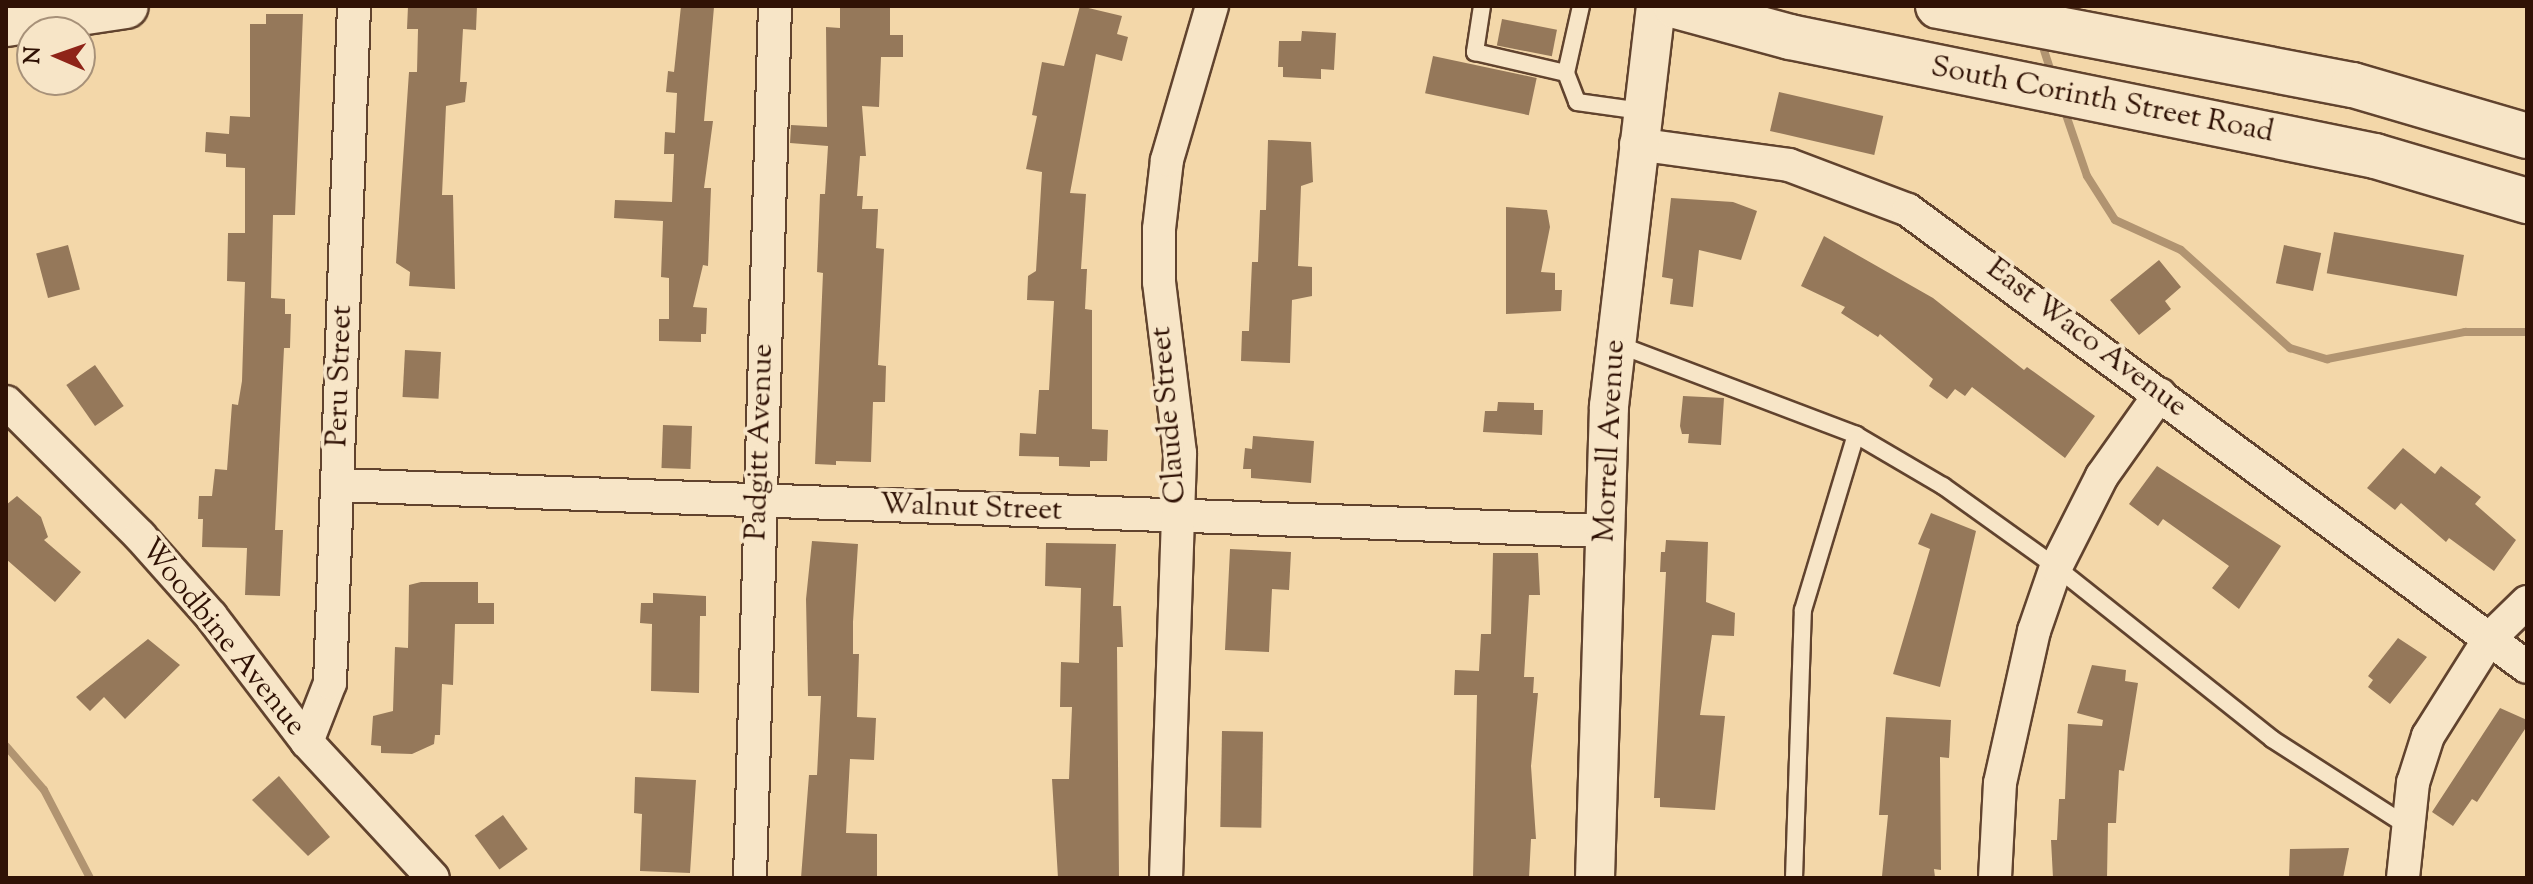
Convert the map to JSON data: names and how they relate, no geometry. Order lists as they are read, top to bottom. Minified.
{"streets":{"main road":["South Corinth Street Road"],"street":["East Waco Avenue","Peru Street","Claude Street","Morrell Avenue","Padgitt Avenue","Walnut Street","Woodbine Avenue"]},"crossings":[["East Waco Avenue","Morrell Avenue"],["Peru Street","Walnut Street"],["Peru Street","Woodbine Avenue"],["Claude Street","Walnut Street"],["Morrell Avenue","Walnut Street"],["Padgitt Avenue","Walnut Street"]],"north":"left"}
